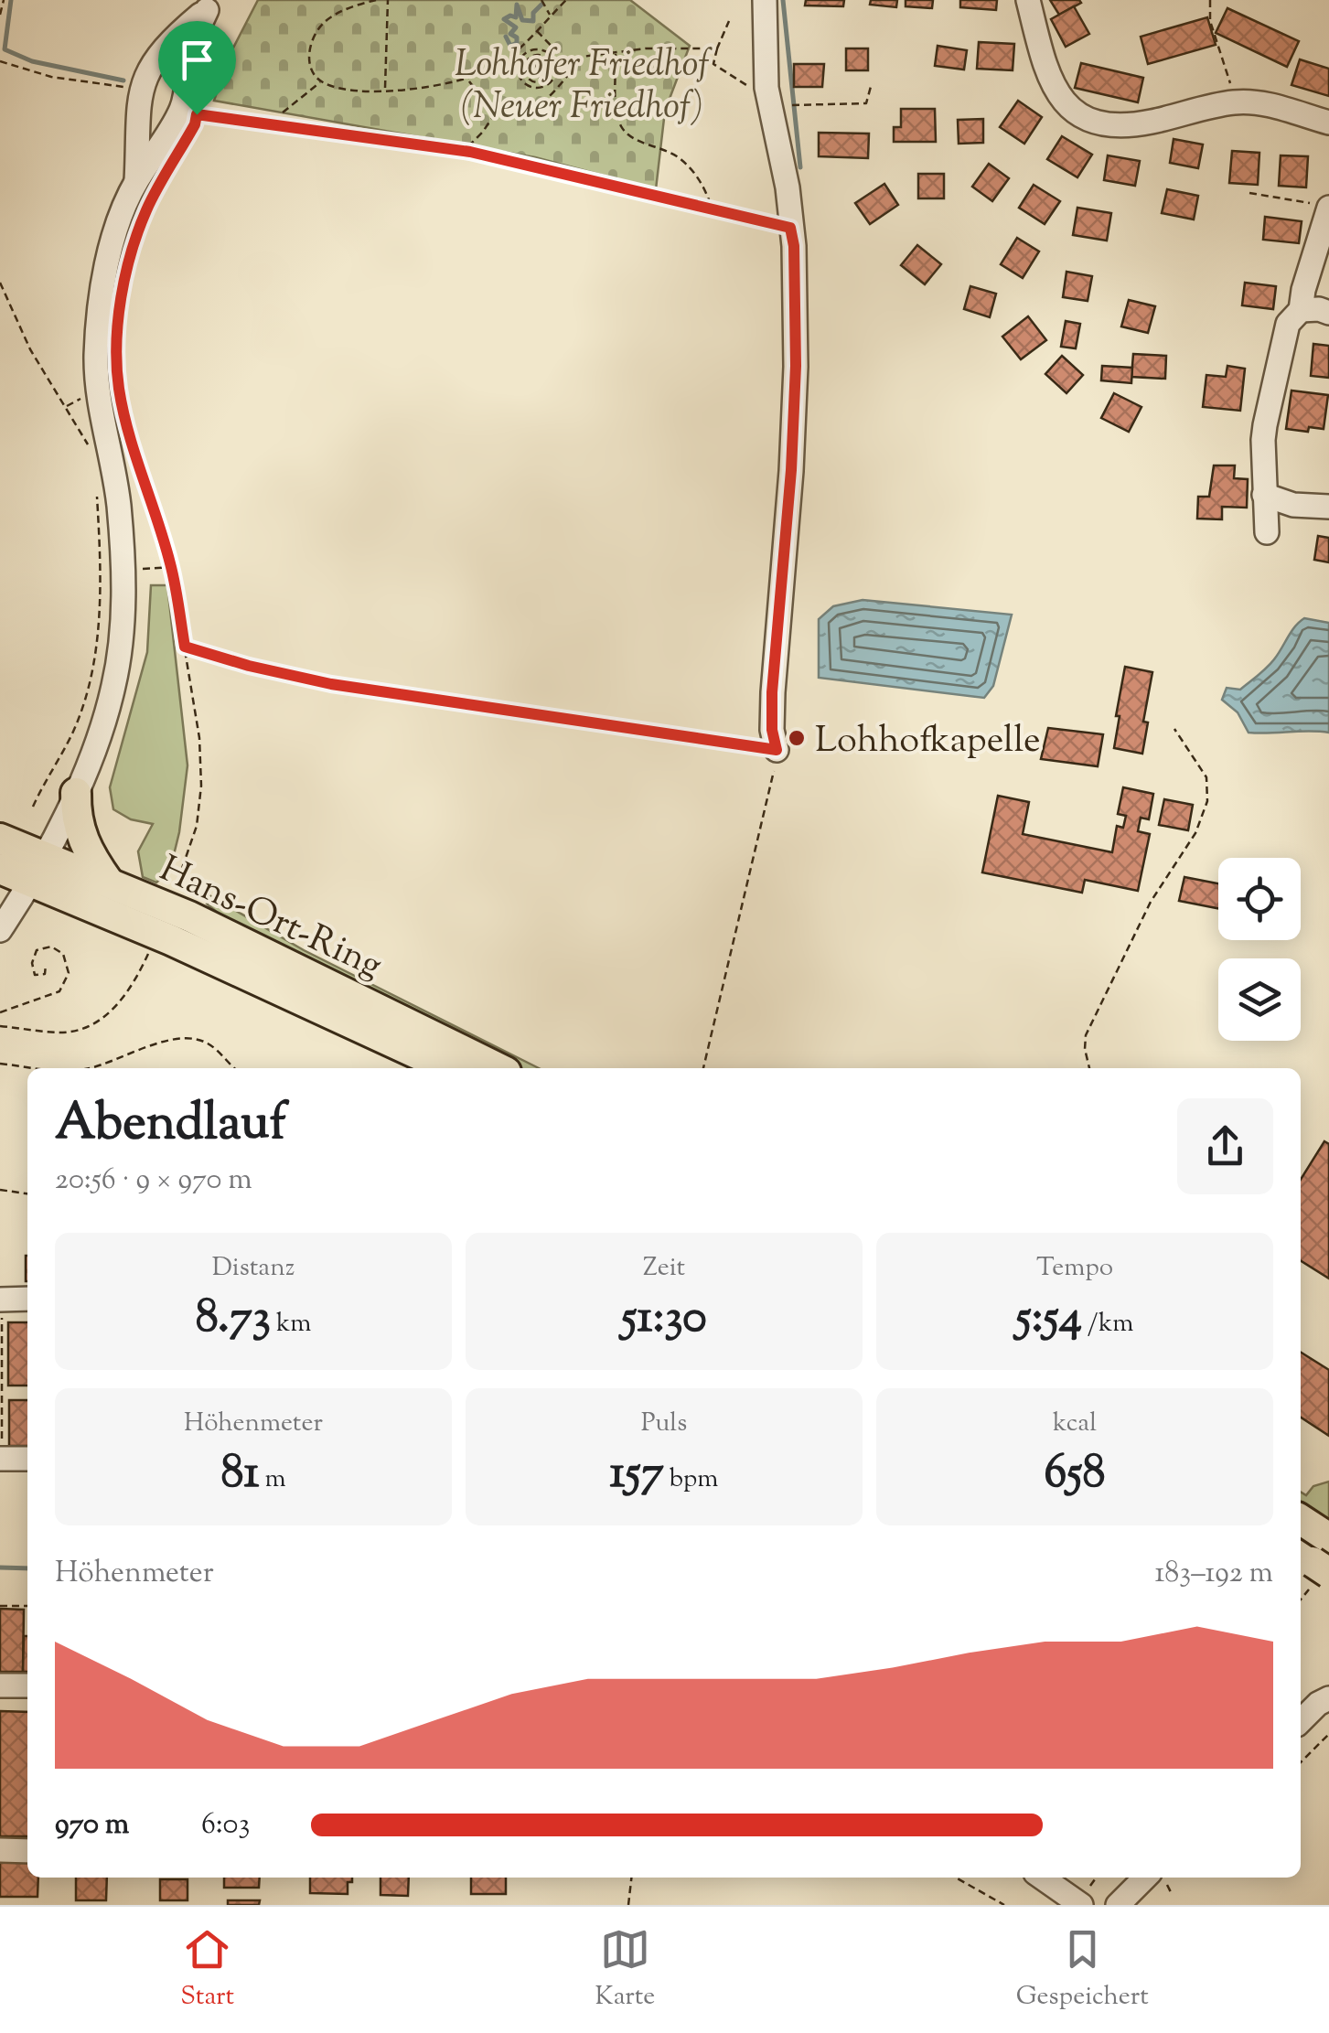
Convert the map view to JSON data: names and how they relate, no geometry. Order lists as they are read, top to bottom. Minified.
{"streets":{"main road":["Hans-Ort-Ring"]},"parks":["Lohhofer Friedhof (Neuer Friedhof)"],"places":["Lohhofkapelle"],"page":{"heading":["Abendlauf","20:56 · 9 × 970 m"],"stats":[["Distanz","8.73 km"],["Zeit","51:30"],["Tempo","5:54 /km"],["Höhenmeter","81 m"],["Puls","157 bpm"],["kcal","658"]],"chart":["Höhenmeter","183–192 m"],"list":[{"name":"970 m","note":"6:03"}],"tabs":["Start","Karte","Gespeichert"]}}
